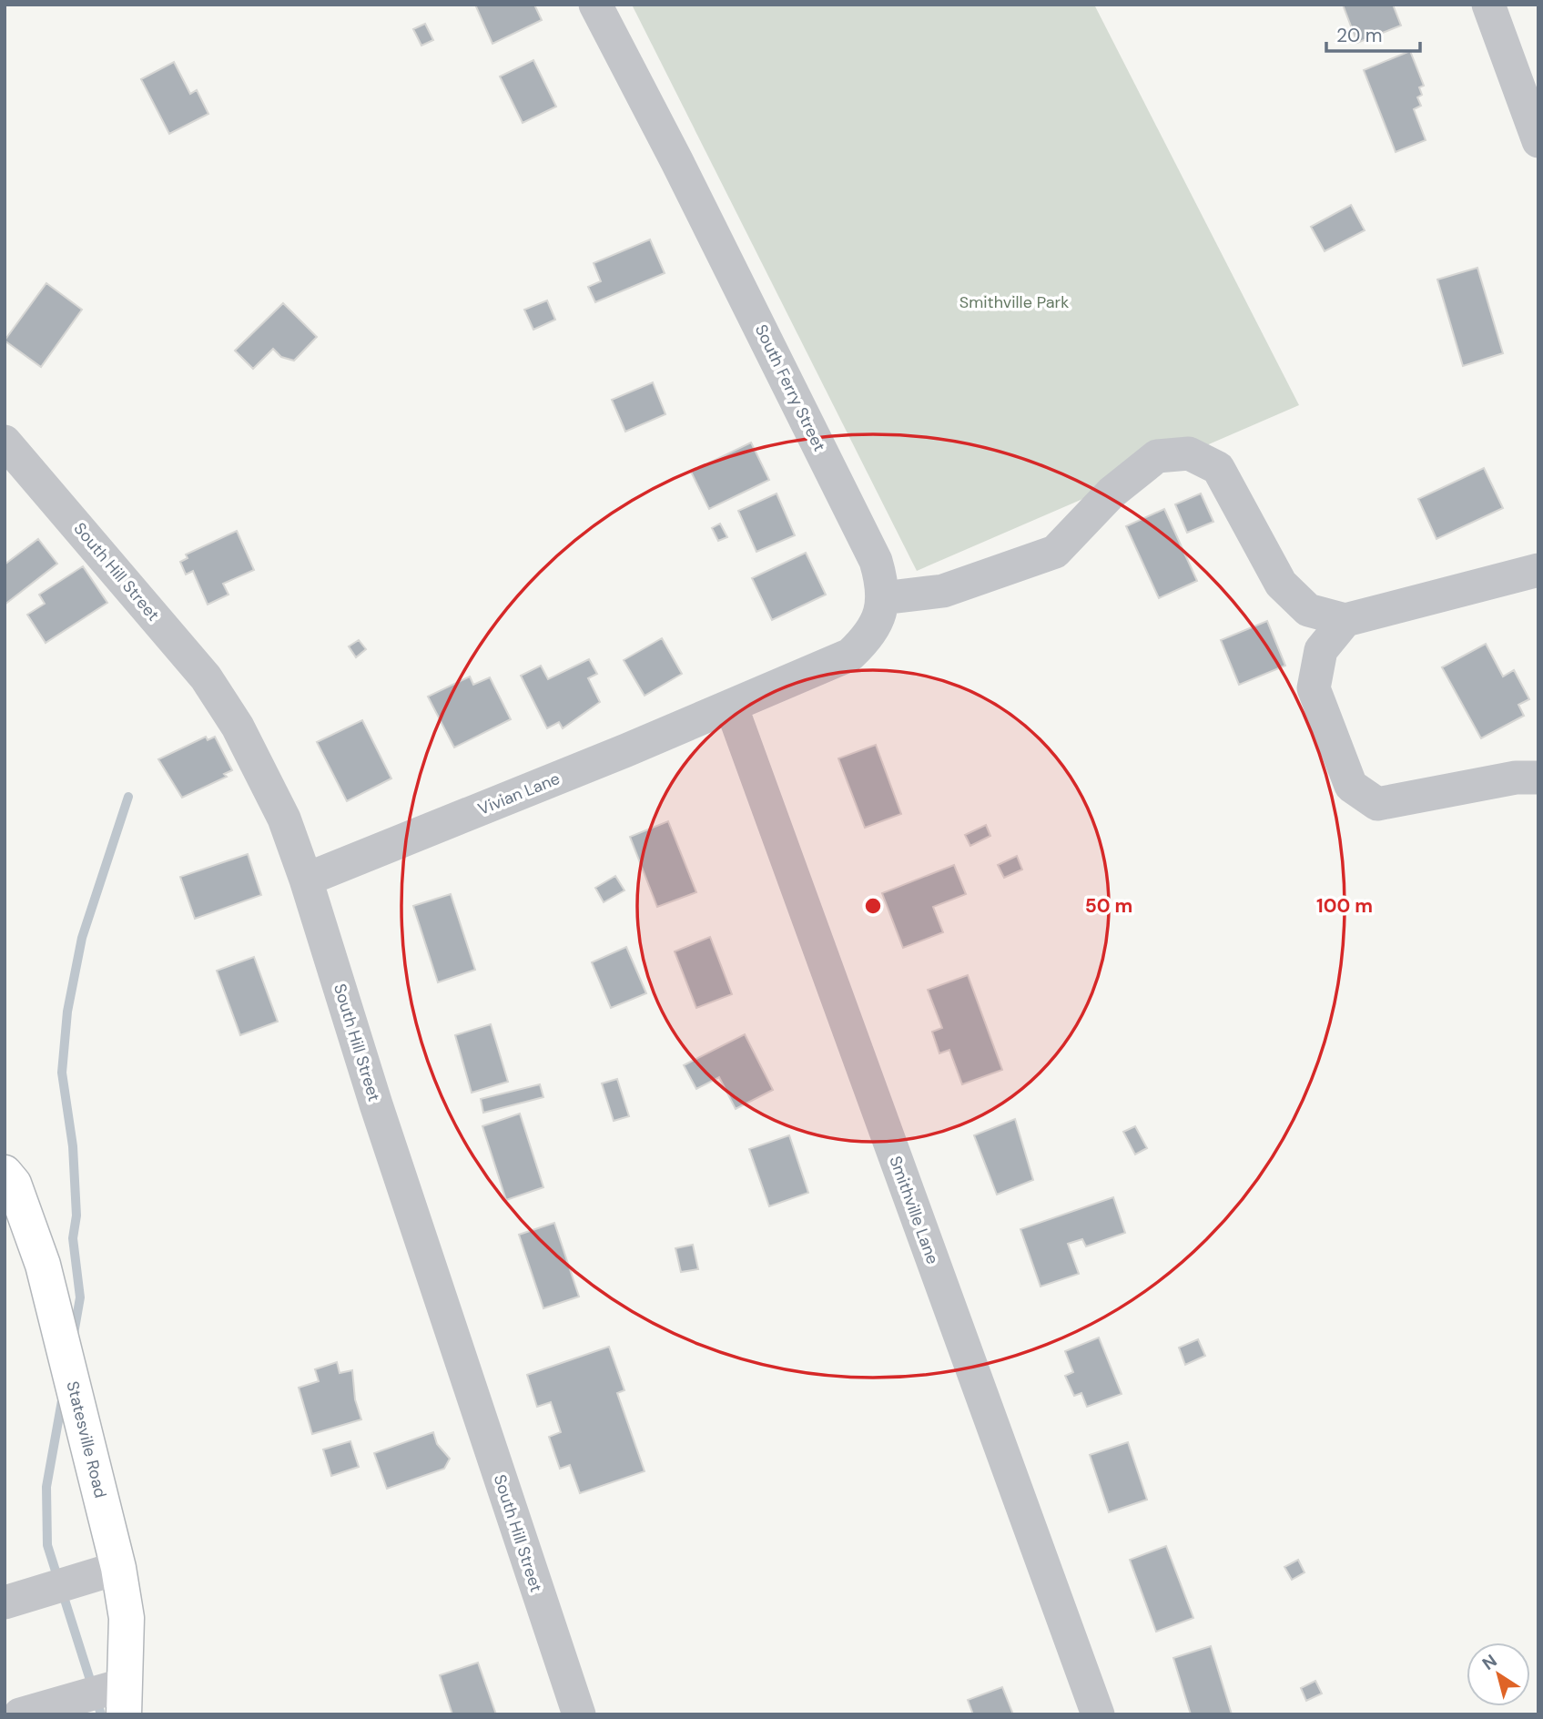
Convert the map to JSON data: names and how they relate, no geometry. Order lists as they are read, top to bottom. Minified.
{"streets":{"main road":["Statesville Road"],"street":["South Ferry Street","South Hill Street","Vivian Lane","Smithville Lane"]},"crossings":[["South Ferry Street","Vivian Lane"],["South Ferry Street","Smithville Lane"],["South Hill Street","Vivian Lane"],["Vivian Lane","Smithville Lane"]],"parks":["Smithville Park"],"scale_bar":"20 m","north":"top left","rings":["50 m","100 m"]}
